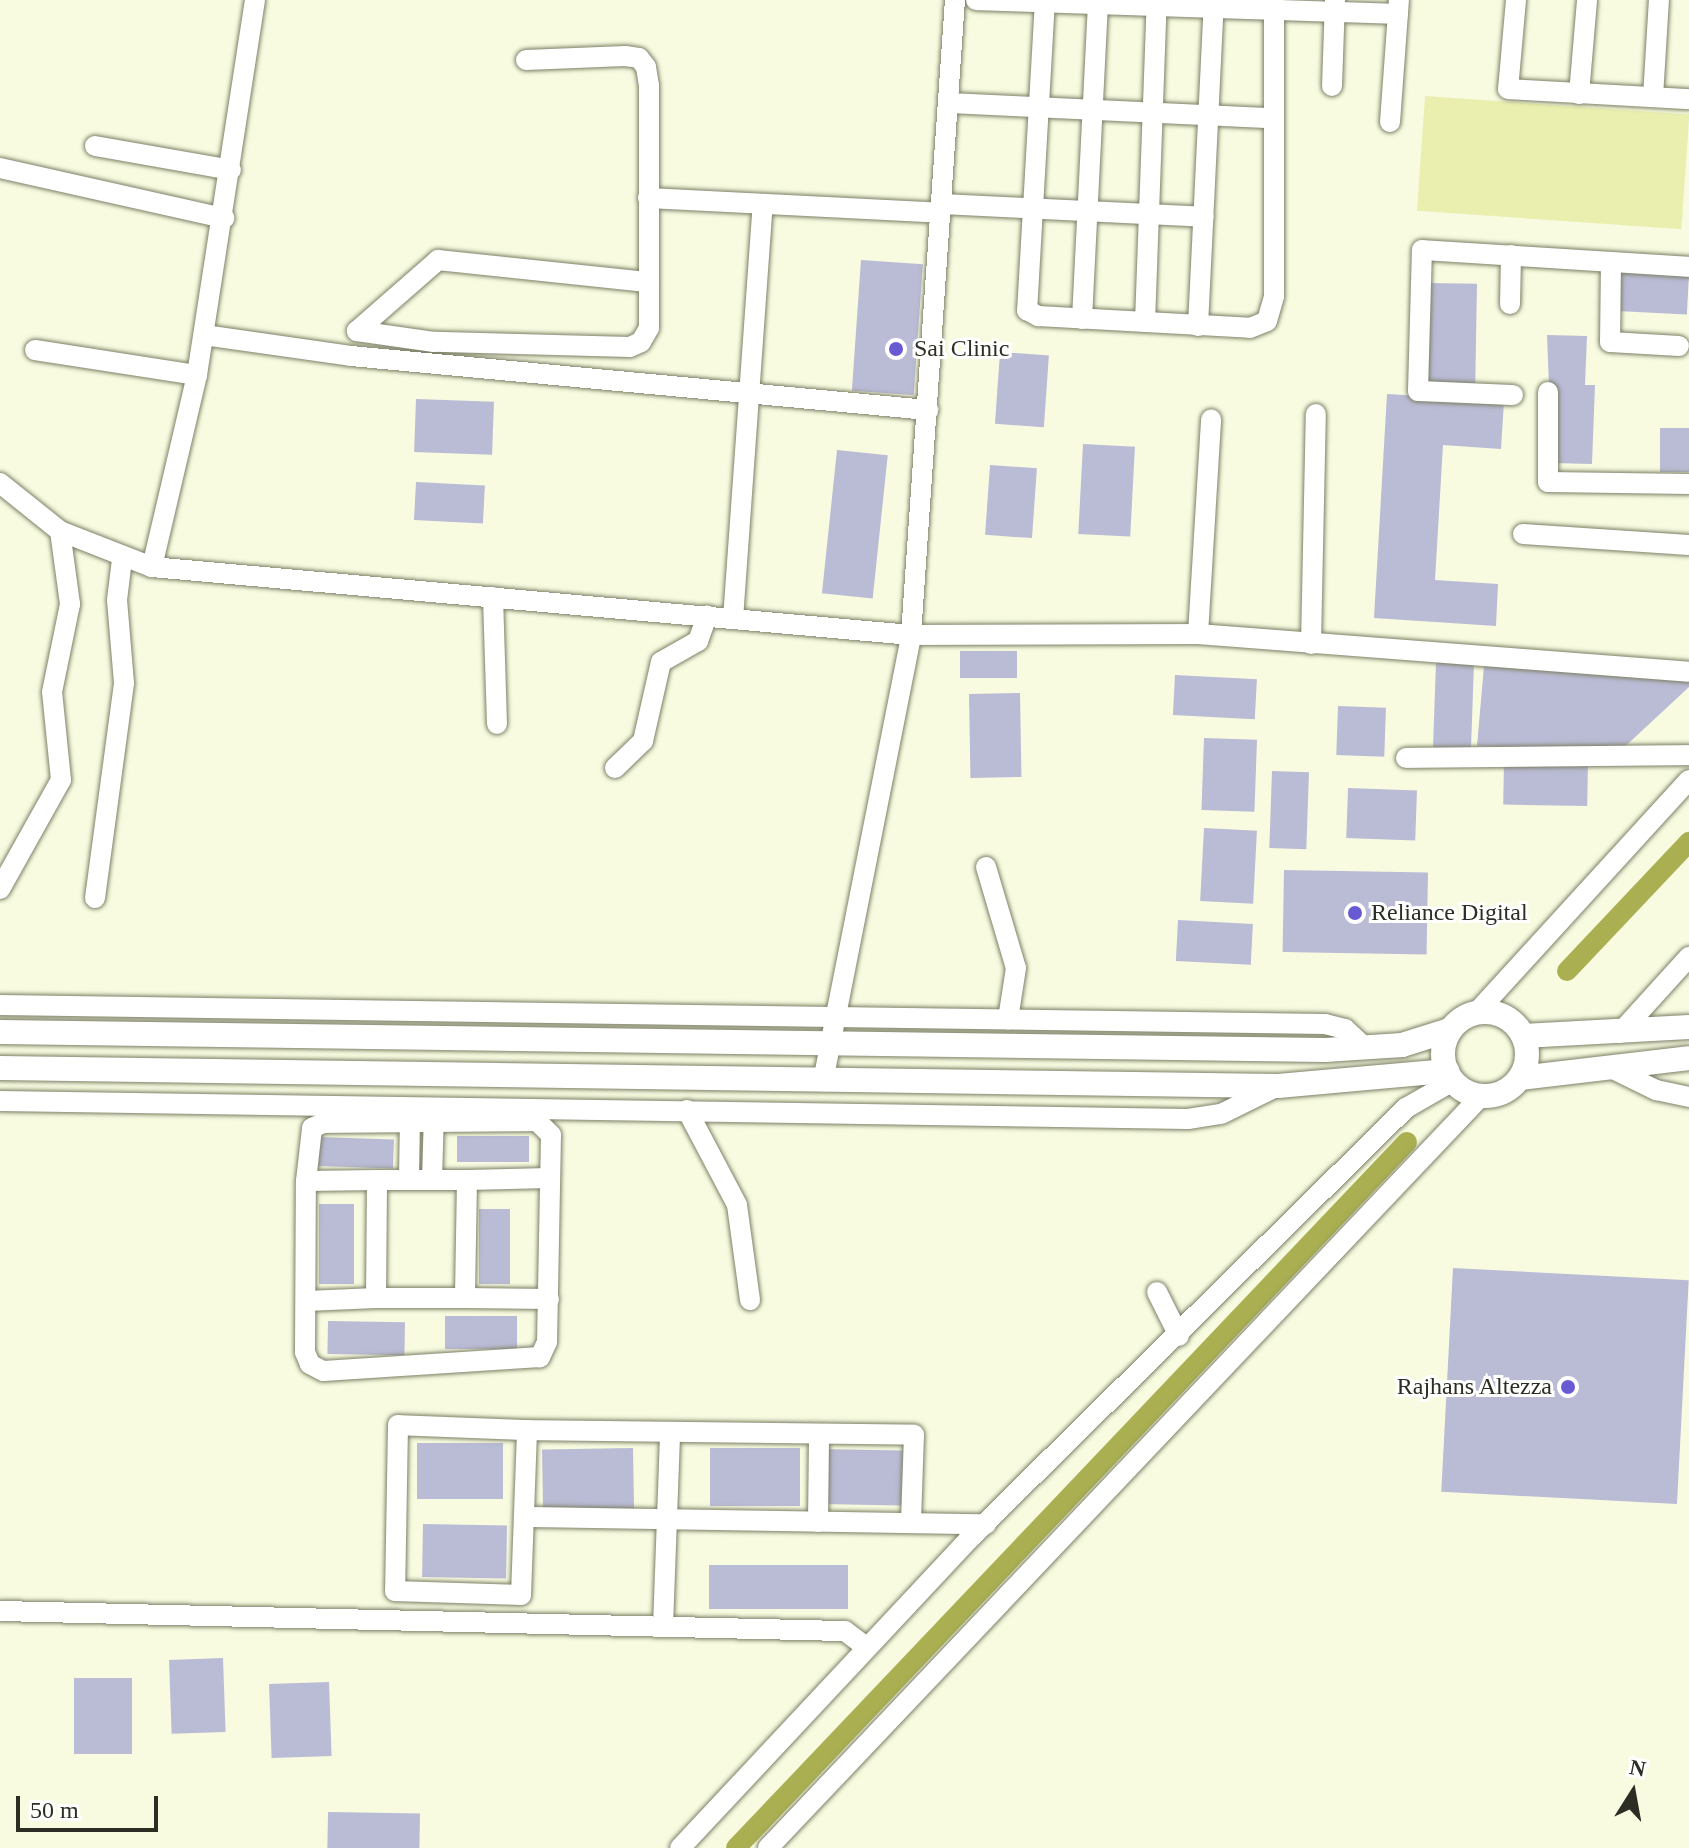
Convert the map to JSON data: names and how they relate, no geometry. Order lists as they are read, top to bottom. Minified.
{"places":["Sai Clinic","Reliance Digital","Rajhans Altezza"],"scale_bar":"50 m","north":"top"}
